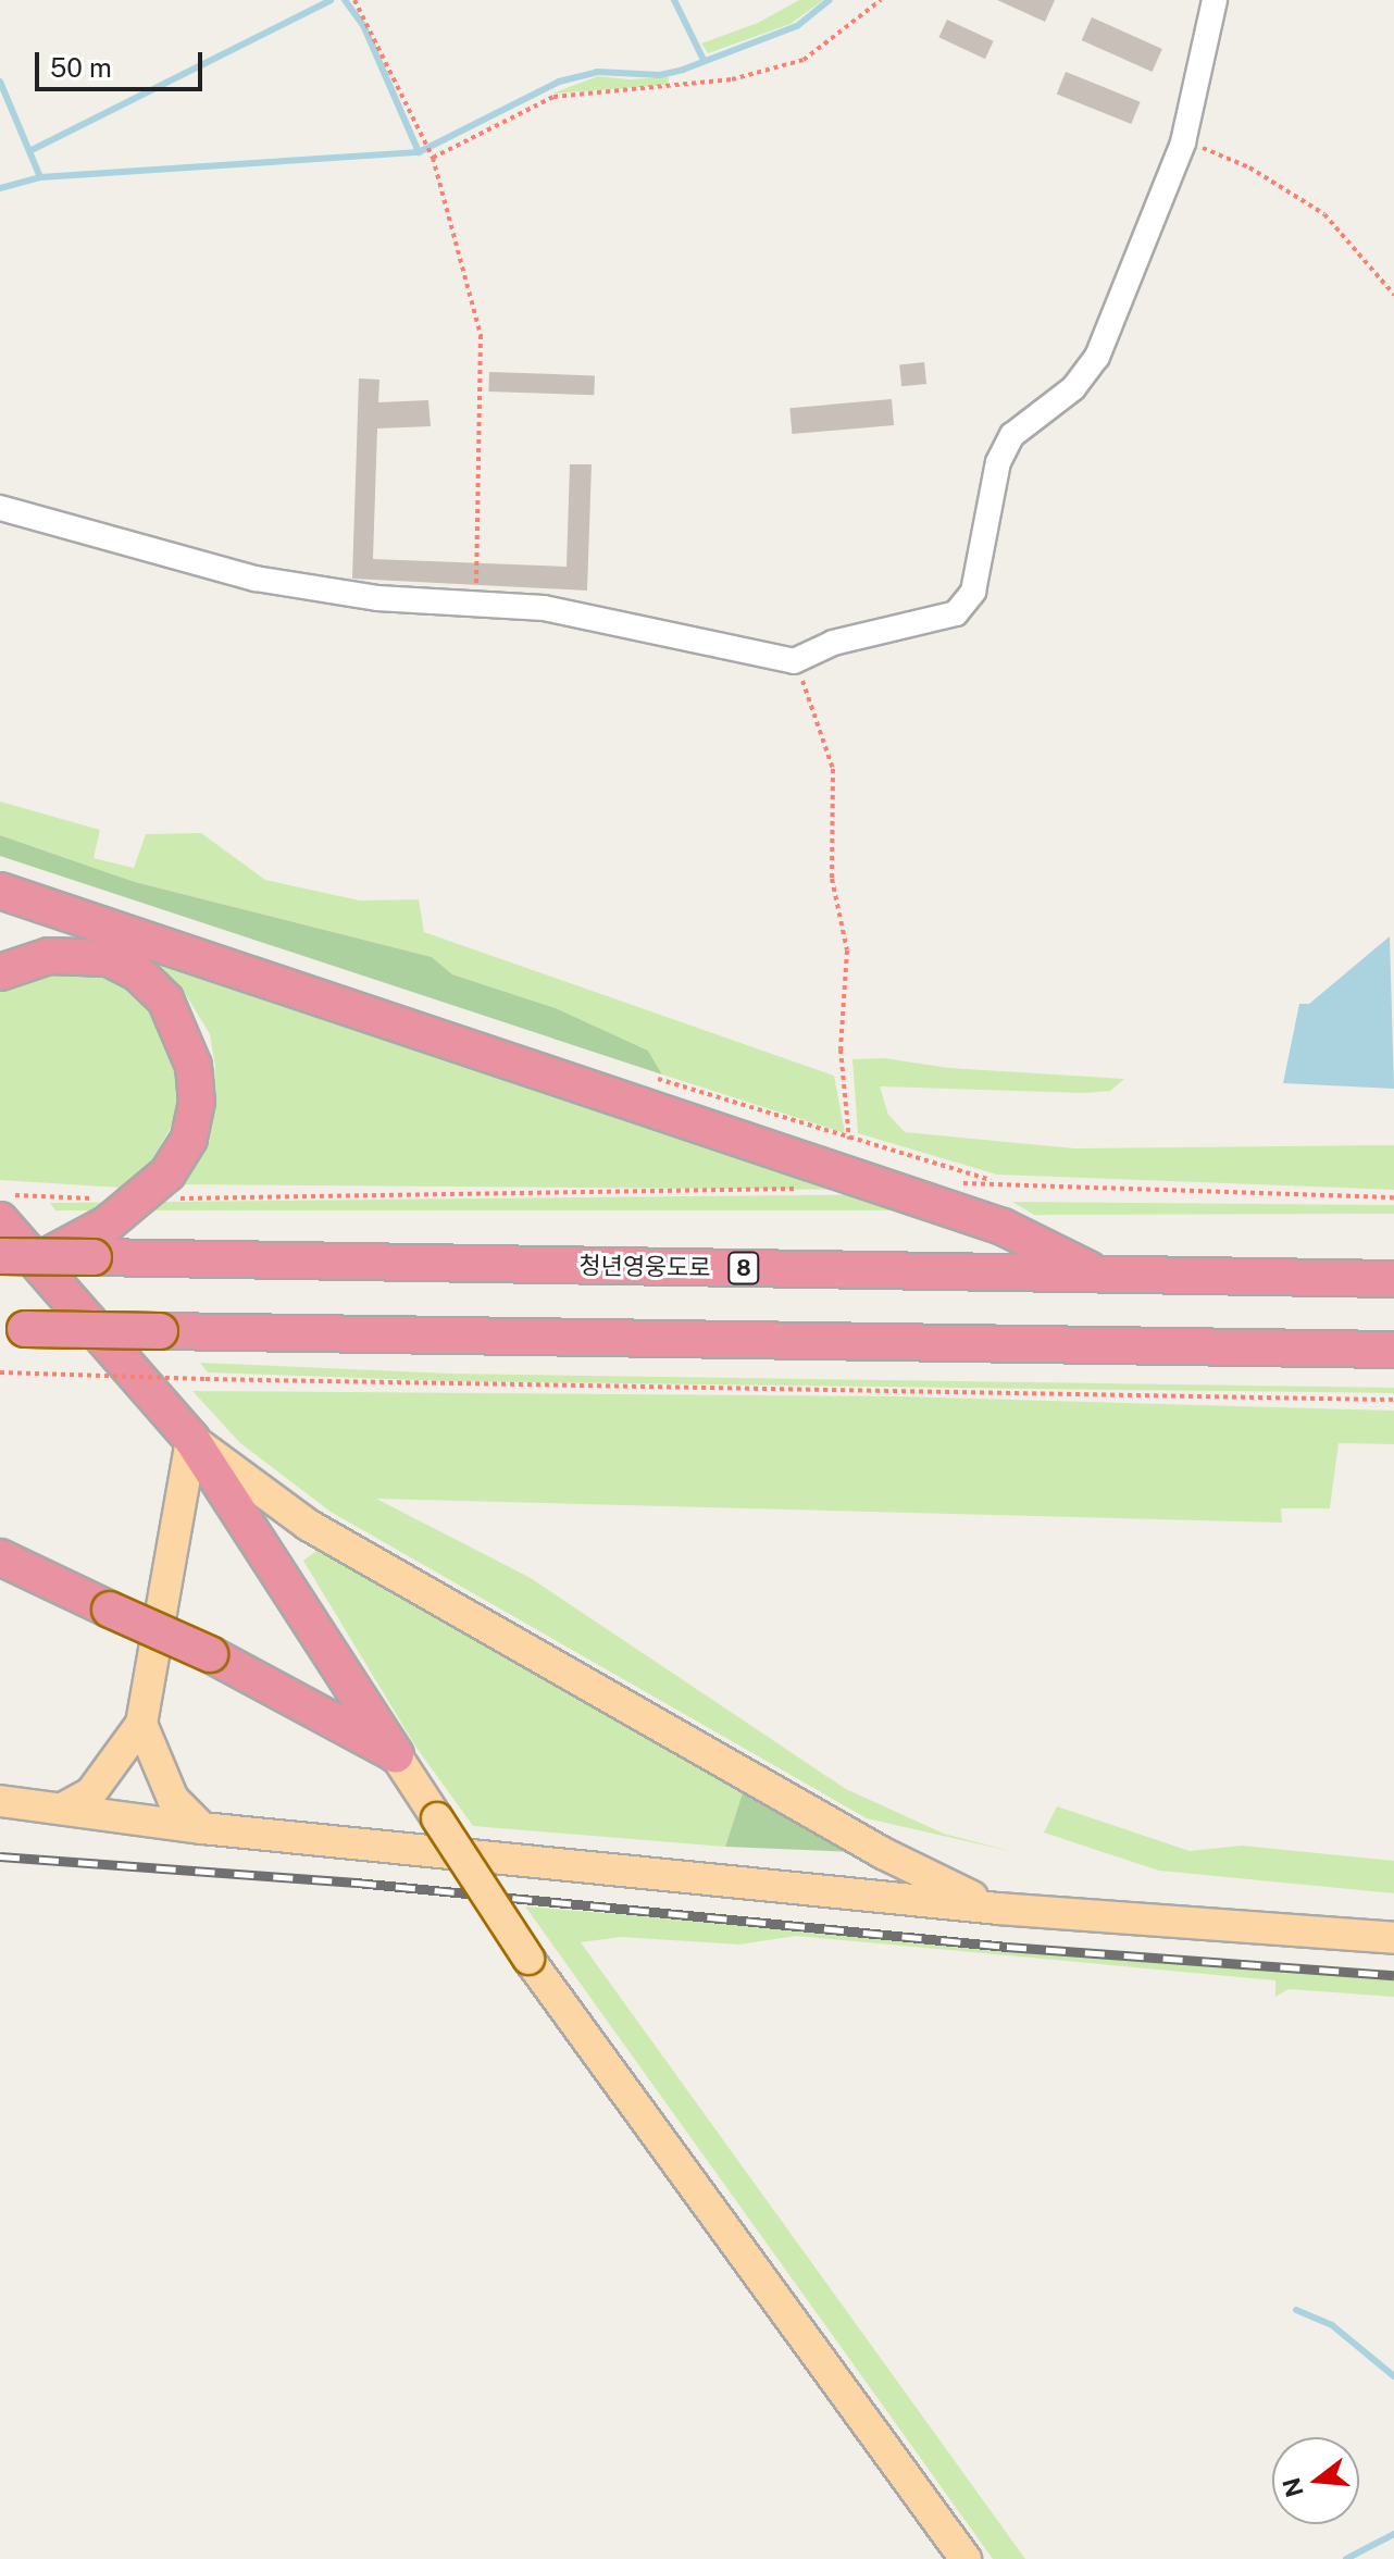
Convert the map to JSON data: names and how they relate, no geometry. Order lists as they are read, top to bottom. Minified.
{"streets":{"highway":["청년영웅도로","8"]},"scale_bar":"50 m","north":"left"}
